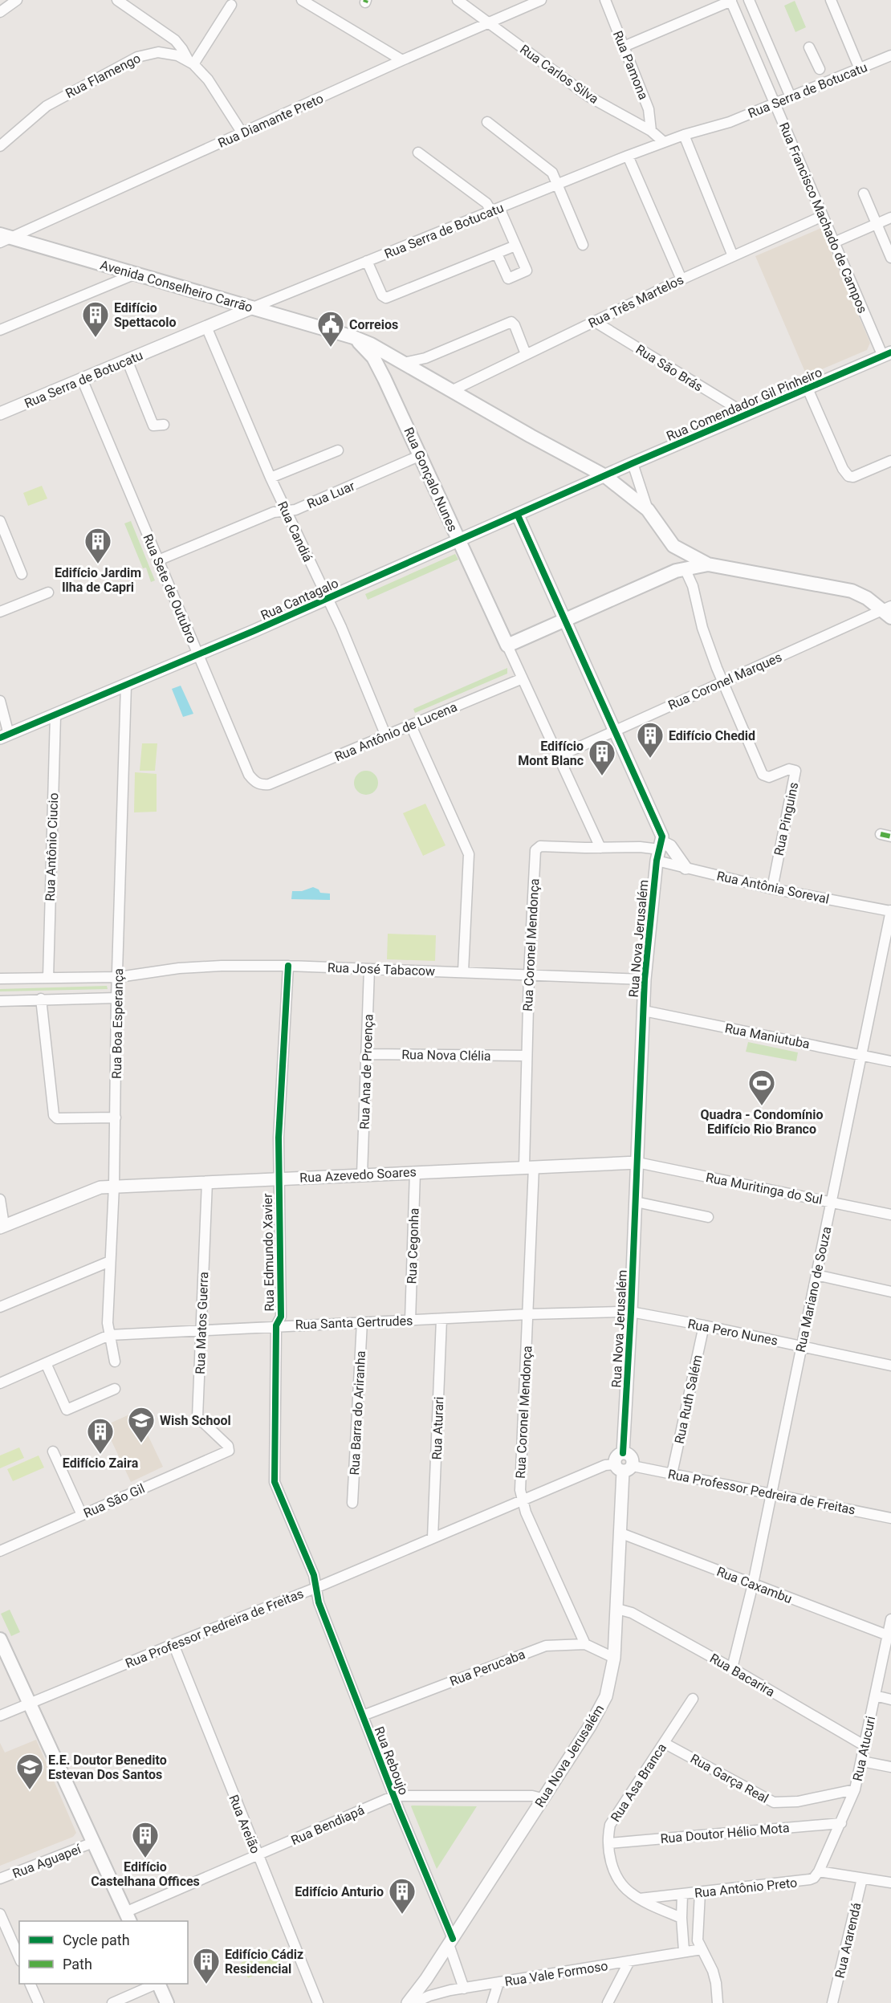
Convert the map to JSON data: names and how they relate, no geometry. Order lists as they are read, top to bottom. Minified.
{"streets":{"main road":["Avenida Conselheiro Carrão","Rua Gonçalo Nunes"],"street":["Rua Pamona","Rua Carlos Silva","Rua Flamengo","Rua Serra de Botucatu","Rua Diamante Preto","Rua Francisco Machado de Campos","Rua Três Martelos","Rua São Brás","Rua Comendador Gil Pinheiro","Rua Luar","Rua Candiá","Rua Sete de Outubro","Rua Cantagalo","Rua Coronel Marques","Rua Antônio de Lucena","Rua Pinguins","Rua Antônio Ciucio","Rua Antônia Soreval","Rua Nova Jerusalém","Rua Coronel Mendonça","Rua José Tabacow","Rua Boa Esperança","Rua Maniutuba","Rua Nova Clélia","Rua Ana de Proença","Rua Azevedo Soares","Rua Muritinga do Sul","Rua Cegonha","Rua Edmundo Xavier","Rua Mariano de Souza","Rua Santa Gertrudes","Rua Matos Guerra","Rua Pero Nunes","Rua Ruth Salém","Rua Barra do Ariranha","Rua Aturari","Rua Professor Pedreira de Freitas","Rua São Gil","Rua Caxambu","Rua Perucaba","Rua Bacarira","Rua Atucuri","Rua Reboujo","Rua Garça Real","Rua Asa Branca","Rua Areião","Rua Bendiapá","Rua Doutor Hélio Mota","Rua Aguapeí","Rua Antônio Preto","Rua Ararendá","Rua Vale Formoso"]},"crossings":[["Rua Pamona","Rua Carlos Silva"],["Rua Carlos Silva","Rua Serra de Botucatu"],["Rua Carlos Silva","Rua Diamante Preto"],["Rua Serra de Botucatu","Rua Francisco Machado de Campos"],["Rua Serra de Botucatu","Avenida Conselheiro Carrão"],["Rua Serra de Botucatu","Rua Candiá"],["Rua Serra de Botucatu","Rua Sete de Outubro"],["Rua Diamante Preto","Avenida Conselheiro Carrão"],["Rua Francisco Machado de Campos","Rua Três Martelos"],["Rua Francisco Machado de Campos","Rua Comendador Gil Pinheiro"],["Avenida Conselheiro Carrão","Rua Três Martelos"],["Avenida Conselheiro Carrão","Rua Comendador Gil Pinheiro"],["Avenida Conselheiro Carrão","Rua Gonçalo Nunes"],["Avenida Conselheiro Carrão","Rua Cantagalo"],["Avenida Conselheiro Carrão","Rua Coronel Marques"],["Rua Três Martelos","Rua São Brás"],["Rua São Brás","Rua Comendador Gil Pinheiro"],["Rua Comendador Gil Pinheiro","Rua Cantagalo"],["Rua Gonçalo Nunes","Rua Luar"],["Rua Gonçalo Nunes","Rua Cantagalo"],["Rua Gonçalo Nunes","Rua Coronel Marques"],["Rua Gonçalo Nunes","Rua Antônio de Lucena"],["Rua Gonçalo Nunes","Rua Coronel Mendonça"],["Rua Luar","Rua Candiá"],["Rua Luar","Rua Sete de Outubro"],["Rua Candiá","Rua Cantagalo"],["Rua Candiá","Rua Antônio de Lucena"],["Rua Sete de Outubro","Rua Cantagalo"],["Rua Sete de Outubro","Rua Antônio de Lucena"],["Rua Cantagalo","Rua Antônio Ciucio"],["Rua Cantagalo","Rua Nova Jerusalém"],["Rua Cantagalo","Rua Boa Esperança"],["Rua Coronel Marques","Rua Pinguins"],["Rua Coronel Marques","Rua Nova Jerusalém"],["Rua Pinguins","Rua Antônia Soreval"],["Rua Antônio Ciucio","Rua José Tabacow"],["Rua Antônia Soreval","Rua Nova Jerusalém"],["Rua Antônia Soreval","Rua Coronel Mendonça"],["Rua Antônia Soreval","Rua Mariano de Souza"],["Rua Nova Jerusalém","Rua Coronel Mendonça"],["Rua Nova Jerusalém","Rua José Tabacow"],["Rua Nova Jerusalém","Rua Maniutuba"],["Rua Nova Jerusalém","Rua Azevedo Soares"],["Rua Nova Jerusalém","Rua Muritinga do Sul"],["Rua Nova Jerusalém","Rua Santa Gertrudes"],["Rua Nova Jerusalém","Rua Pero Nunes"],["Rua Nova Jerusalém","Rua Professor Pedreira de Freitas"],["Rua Nova Jerusalém","Rua Caxambu"],["Rua Nova Jerusalém","Rua Perucaba"],["Rua Nova Jerusalém","Rua Bacarira"],["Rua Nova Jerusalém","Rua Reboujo"],["Rua Nova Jerusalém","Rua Bendiapá"],["Rua Coronel Mendonça","Rua José Tabacow"],["Rua Coronel Mendonça","Rua Nova Clélia"],["Rua Coronel Mendonça","Rua Azevedo Soares"],["Rua Coronel Mendonça","Rua Santa Gertrudes"],["Rua Coronel Mendonça","Rua Professor Pedreira de Freitas"],["Rua Coronel Mendonça","Rua Perucaba"],["Rua José Tabacow","Rua Boa Esperança"],["Rua José Tabacow","Rua Ana de Proença"],["Rua José Tabacow","Rua Edmundo Xavier"],["Rua Boa Esperança","Rua Azevedo Soares"],["Rua Boa Esperança","Rua Santa Gertrudes"],["Rua Maniutuba","Rua Mariano de Souza"],["Rua Nova Clélia","Rua Ana de Proença"],["Rua Ana de Proença","Rua Azevedo Soares"],["Rua Azevedo Soares","Rua Muritinga do Sul"],["Rua Azevedo Soares","Rua Cegonha"],["Rua Azevedo Soares","Rua Edmundo Xavier"],["Rua Azevedo Soares","Rua Matos Guerra"],["Rua Muritinga do Sul","Rua Mariano de Souza"],["Rua Cegonha","Rua Santa Gertrudes"],["Rua Edmundo Xavier","Rua Santa Gertrudes"],["Rua Edmundo Xavier","Rua Professor Pedreira de Freitas"],["Rua Edmundo Xavier","Rua Reboujo"],["Rua Mariano de Souza","Rua Pero Nunes"],["Rua Mariano de Souza","Rua Professor Pedreira de Freitas"],["Rua Mariano de Souza","Rua Caxambu"],["Rua Mariano de Souza","Rua Bacarira"],["Rua Santa Gertrudes","Rua Matos Guerra"],["Rua Santa Gertrudes","Rua Pero Nunes"],["Rua Santa Gertrudes","Rua Barra do Ariranha"],["Rua Santa Gertrudes","Rua Aturari"],["Rua Matos Guerra","Rua São Gil"],["Rua Pero Nunes","Rua Ruth Salém"],["Rua Ruth Salém","Rua Professor Pedreira de Freitas"],["Rua Aturari","Rua Professor Pedreira de Freitas"],["Rua Professor Pedreira de Freitas","Rua Reboujo"],["Rua Professor Pedreira de Freitas","Rua Areião"],["Rua Caxambu","Rua Atucuri"],["Rua Perucaba","Rua Reboujo"],["Rua Bacarira","Rua Atucuri"],["Rua Atucuri","Rua Garça Real"],["Rua Atucuri","Rua Doutor Hélio Mota"],["Rua Atucuri","Rua Antônio Preto"],["Rua Reboujo","Rua Bendiapá"],["Rua Reboujo","Rua Vale Formoso"],["Rua Garça Real","Rua Asa Branca"],["Rua Asa Branca","Rua Doutor Hélio Mota"],["Rua Asa Branca","Rua Antônio Preto"],["Rua Areião","Rua Bendiapá"]],"places":{"building":["Edifício Spettacolo","Edifício Jardim Ilha de Capri","Edifício Chedid","Edifício Mont Blanc","Edifício Zaira","Edifício Castelhana Offices","Edifício Anturio","Edifício Cádiz Residencial"],"public building":["Correios"],"sports":["Quadra - Condomínio Edifício Rio Branco"],"school or university":["Wish School","E.E. Doutor Benedito Estevan Dos Santos"]},"legend":["Cycle path","Path"]}
